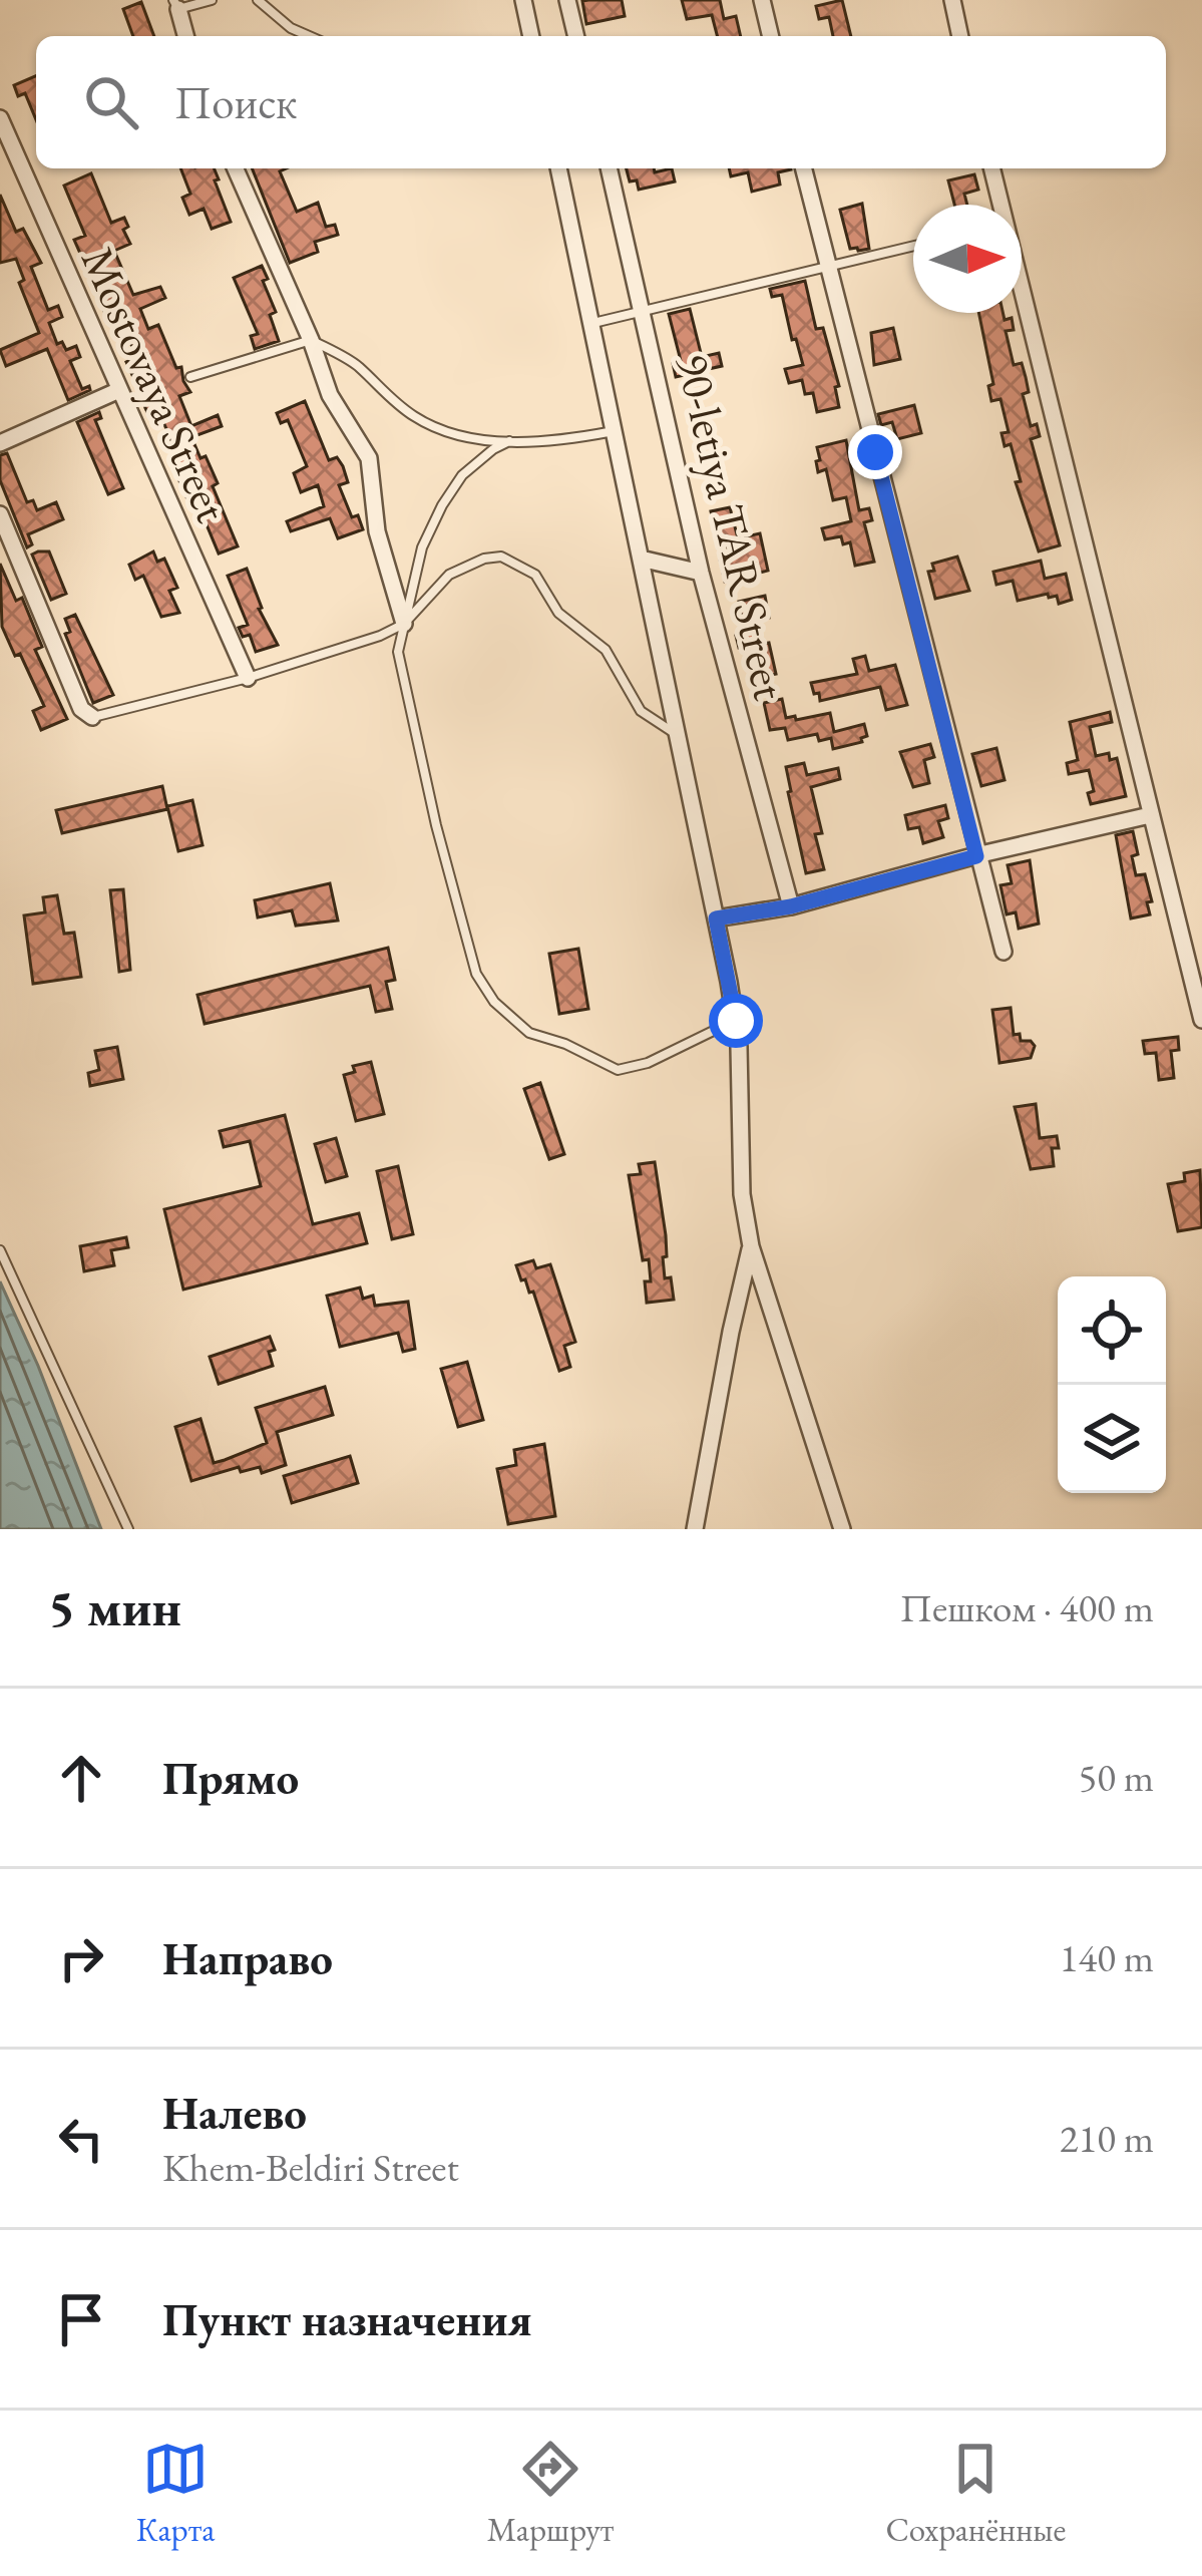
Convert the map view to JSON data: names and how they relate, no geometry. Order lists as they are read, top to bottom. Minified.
{"streets":{"street":["Mostovaya Street","90-letiya TAR Street"]},"north":"right","page":{"search":"Поиск","heading":["5 мин","Пешком · 400 m"],"list":[["Прямо","50 m"],["Направо","140 m"],["Налево","Khem-Beldiri Street","210 m"],"Пункт назначения"],"nav":["Карта","Маршрут","Сохранённые"]}}
